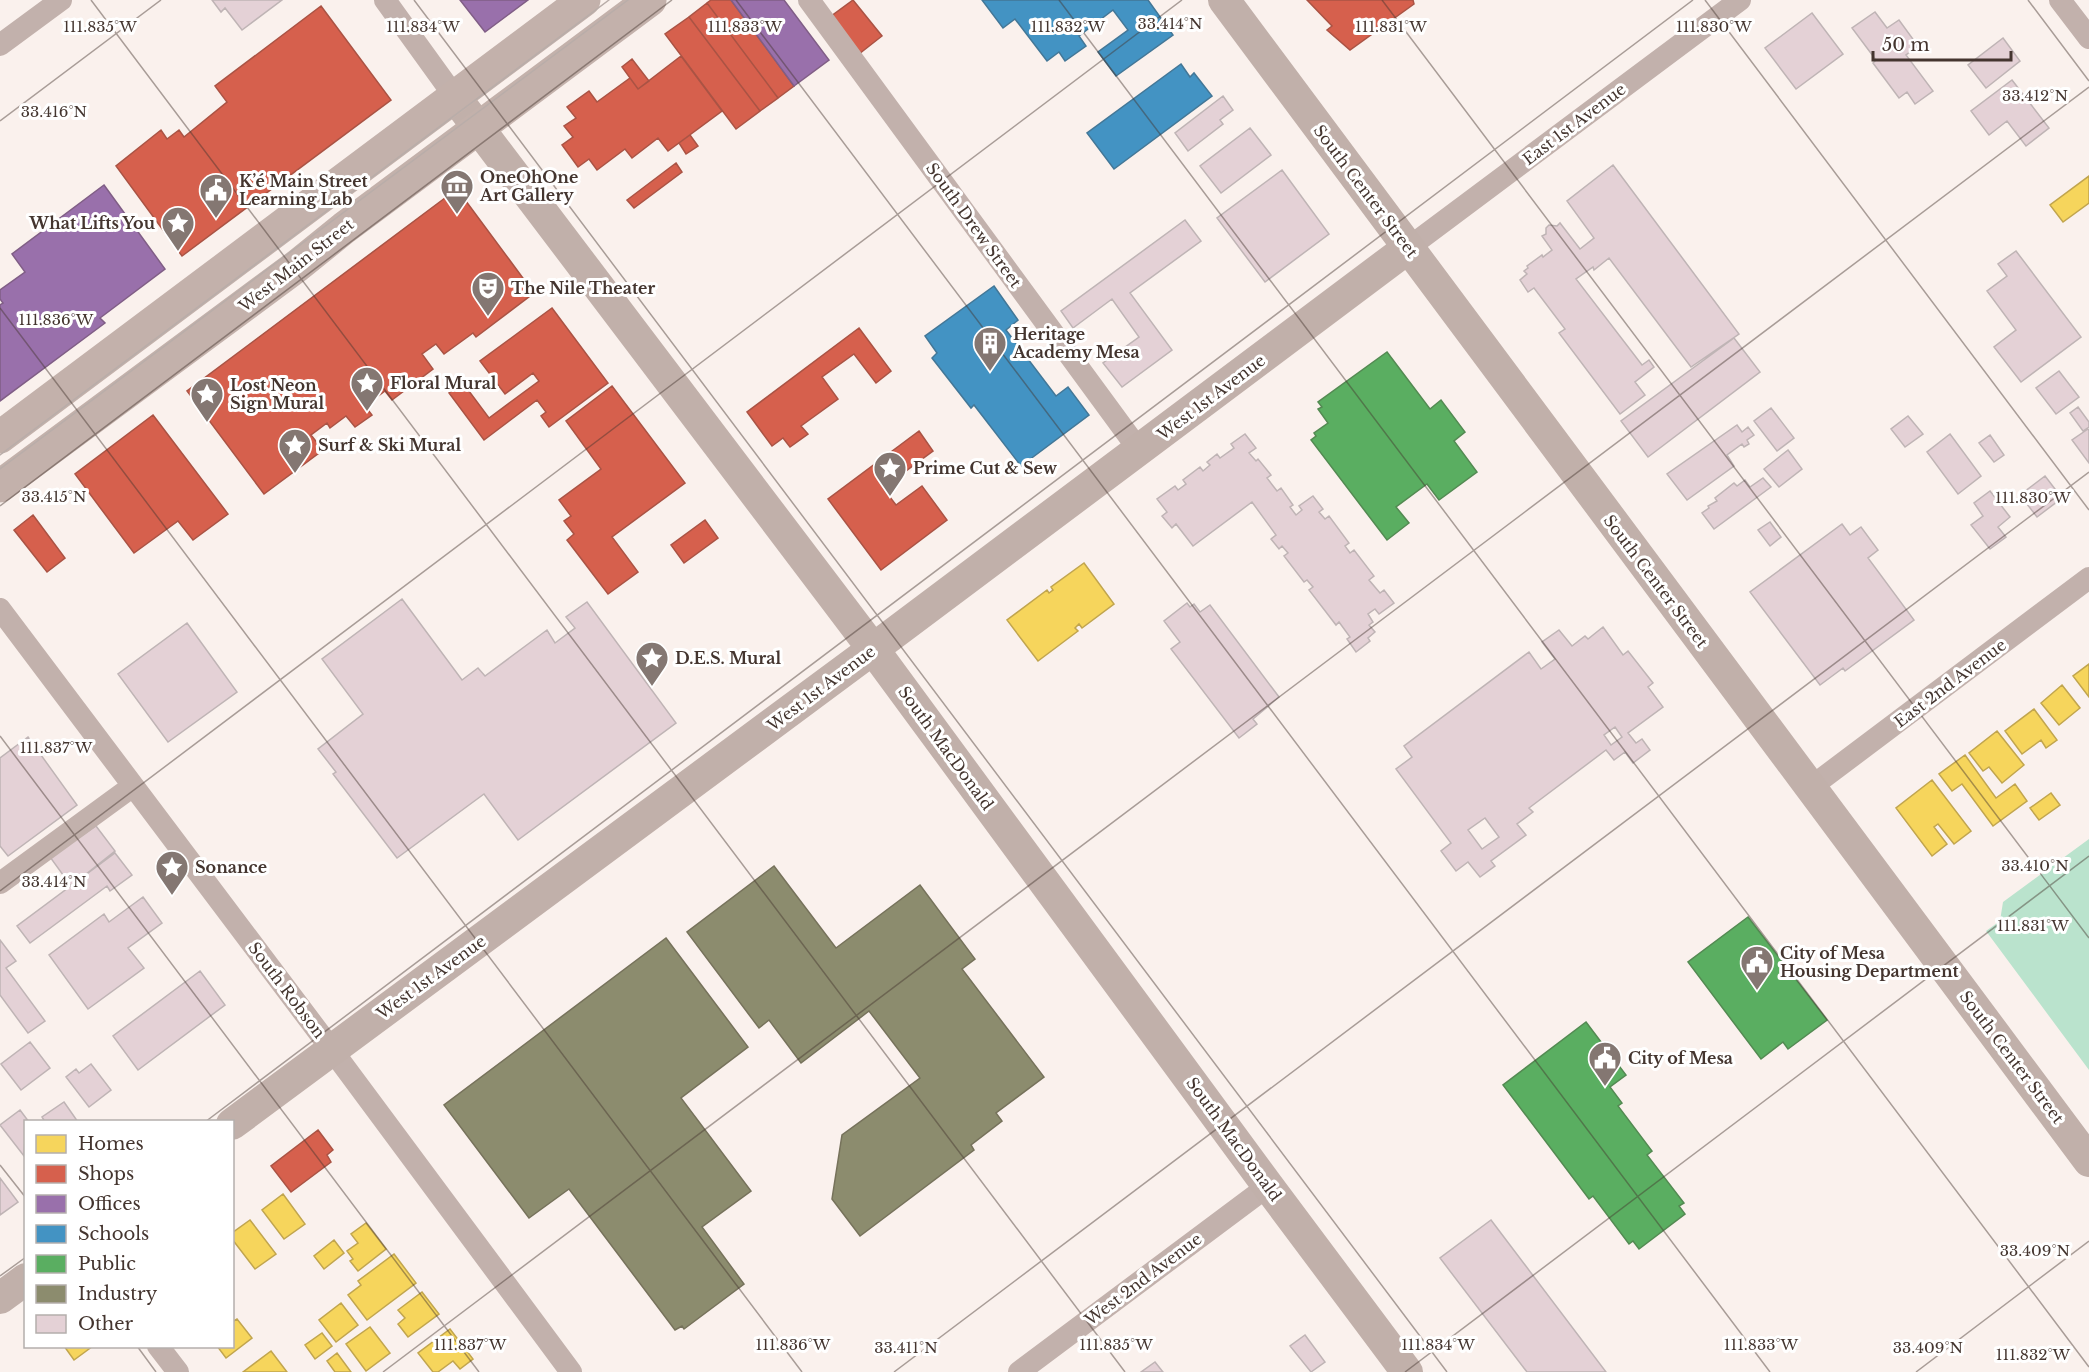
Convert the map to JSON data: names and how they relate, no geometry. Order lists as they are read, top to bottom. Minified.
{"streets":{"main road":["West Main Street"],"street":["East 1st Avenue","South Center Street","South Drew Street","West 1st Avenue","East 2nd Avenue","South MacDonald","South Robson","West 2nd Avenue"]},"crossings":[["East 1st Avenue","South Center Street"],["East 1st Avenue","West 1st Avenue"],["South Center Street","West 1st Avenue"],["South Center Street","East 2nd Avenue"],["South Drew Street","West 1st Avenue"],["West Main Street","South MacDonald"],["West 1st Avenue","South MacDonald"],["West 1st Avenue","South Robson"],["South MacDonald","West 2nd Avenue"]],"places":{"museum":["OneOhOne Art Gallery"],"public building":["K’é Main Street Learning Lab","City of Mesa Housing Department","City of Mesa"],"place":["What Lifts You","Floral Mural","Lost Neon Sign Mural","Surf & Ski Mural","Prime Cut & Sew","D.E.S. Mural","Sonance"],"theatre":["The Nile Theater"],"building":["Heritage Academy Mesa"]},"legend":["Homes","Shops","Offices","Schools","Public","Industry","Other"],"scale_bar":"50 m","coordinates":["33.414°N","111.835°W","111.834°W","111.833°W","111.832°W","111.831°W","111.830°W","33.412°N","33.416°N","111.836°W","33.415°N","111.837°W","33.410°N","33.409°N","33.411°N"]}
